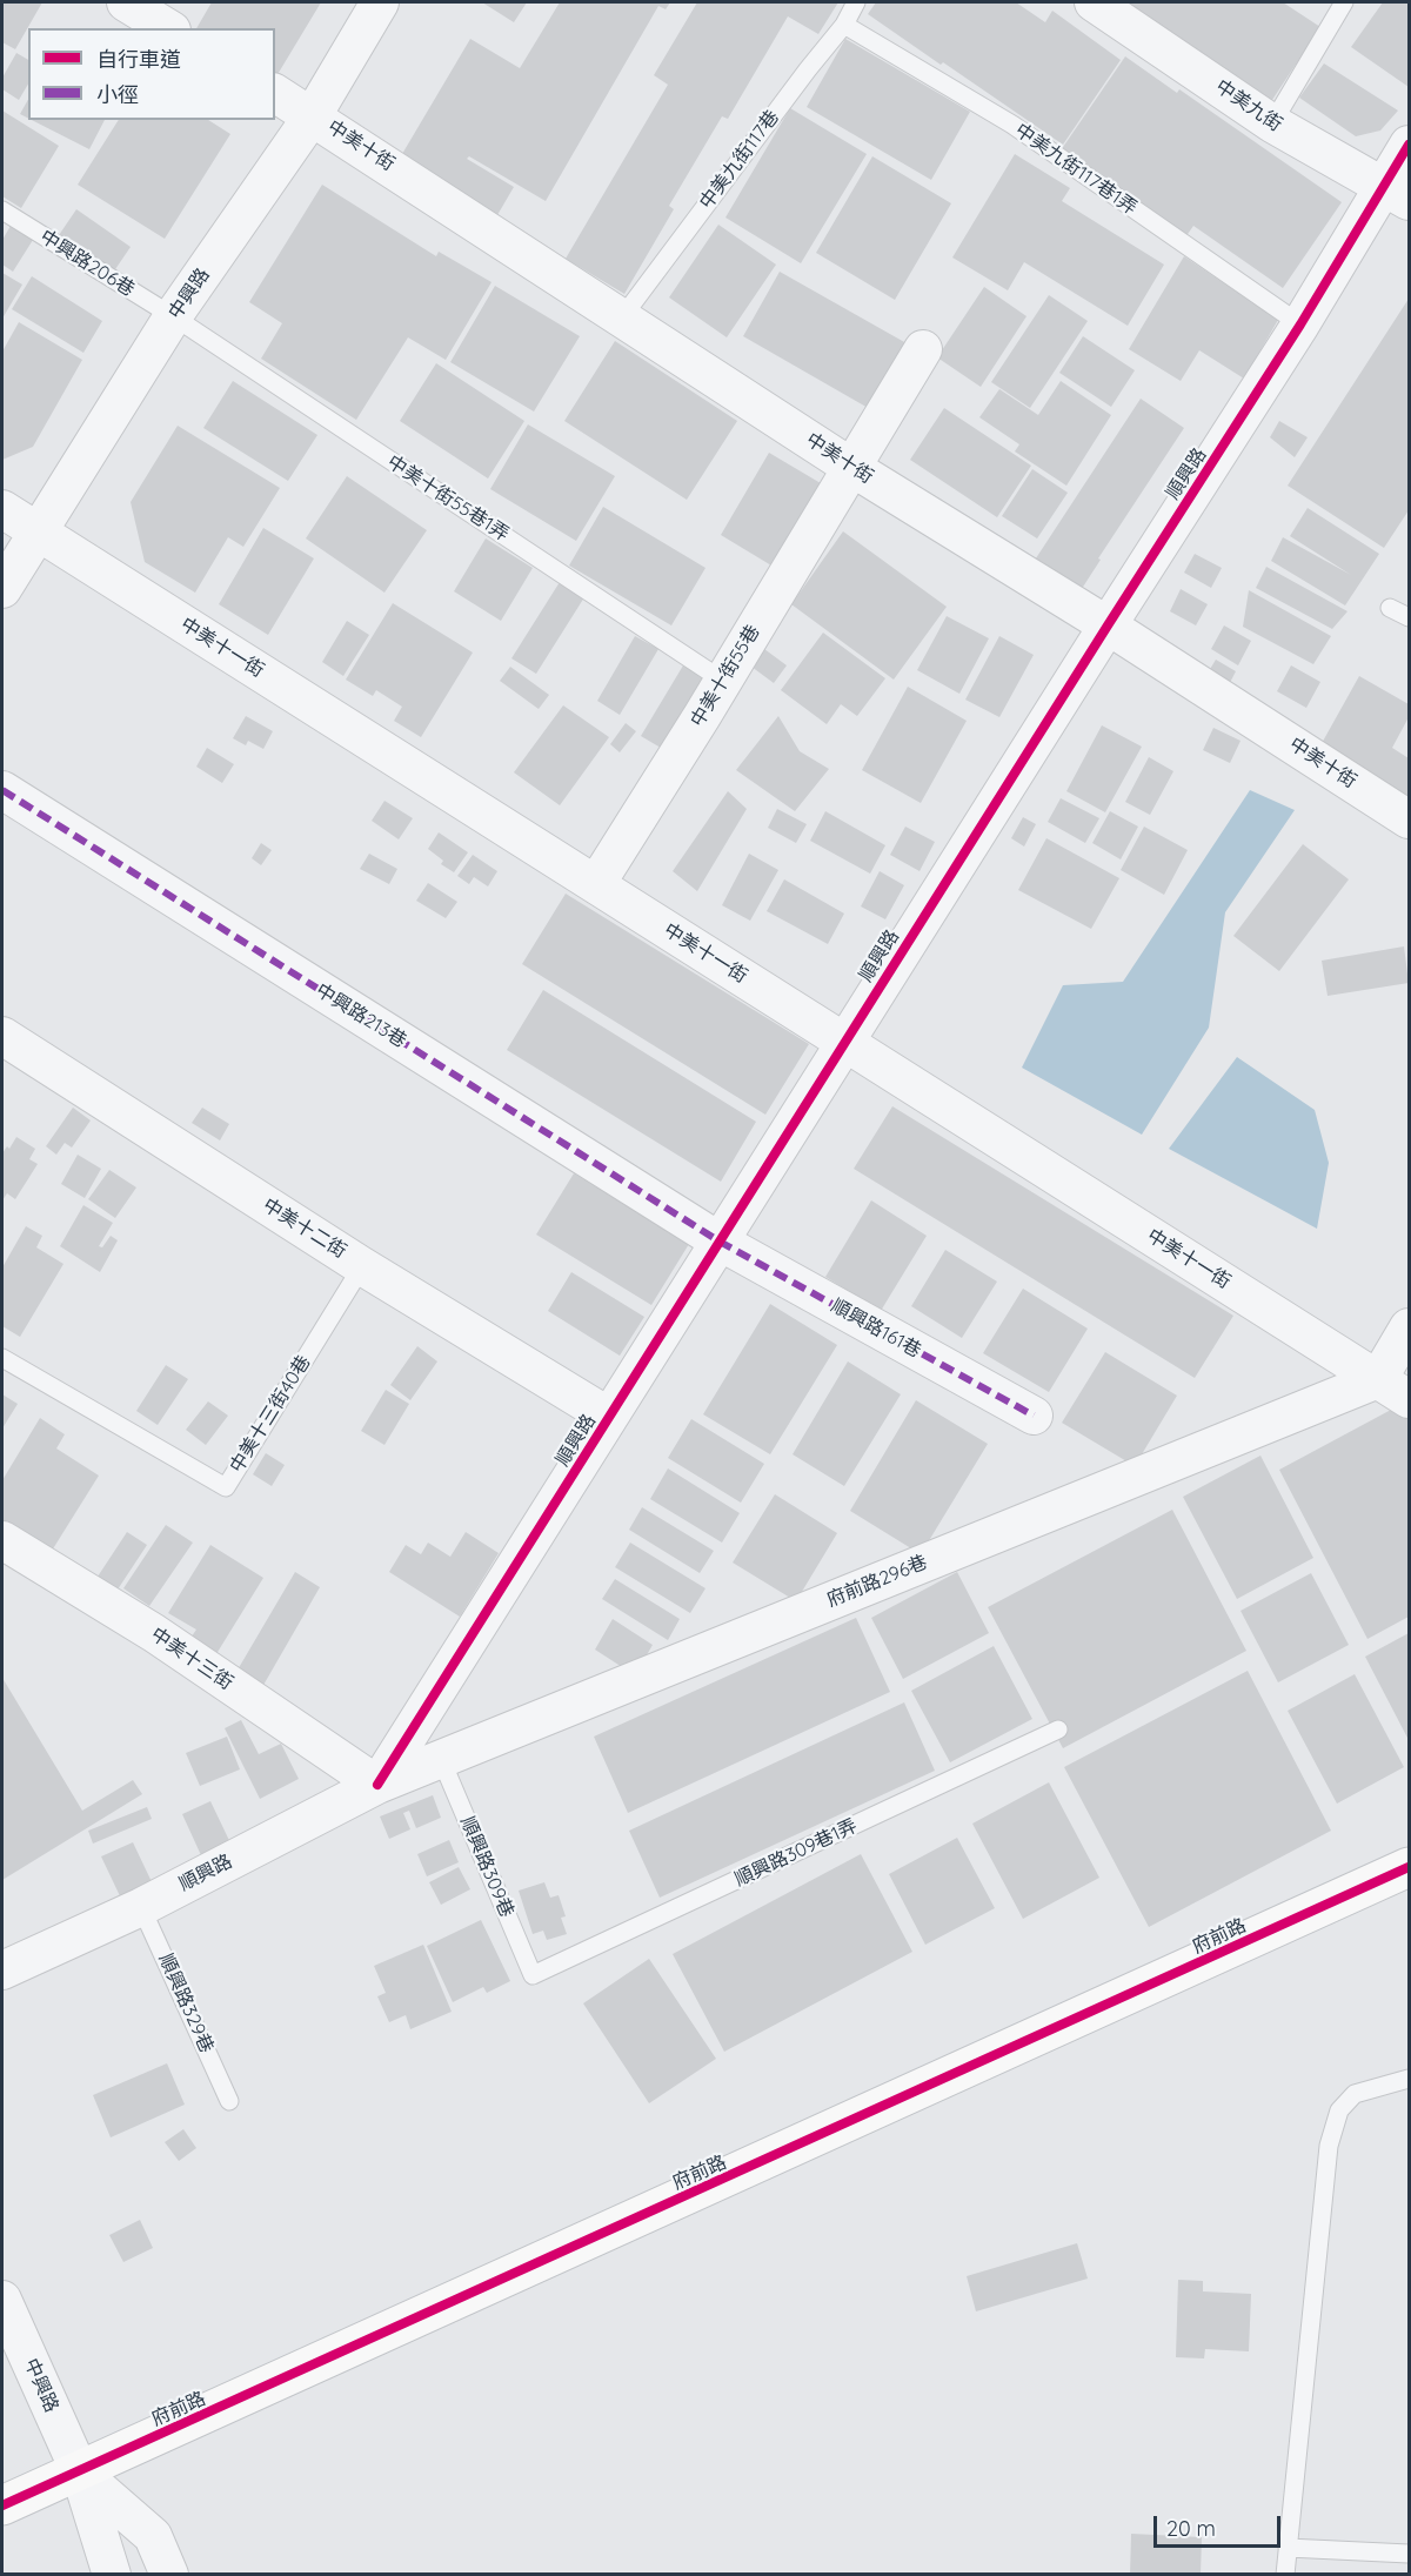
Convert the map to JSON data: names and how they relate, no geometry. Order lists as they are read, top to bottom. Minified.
{"streets":{"main road":["府前路"],"street":["中美九街","中美十街","中興路","順興路","中美十一街","中美十街55巷","中興路213巷","中美十二街","順興路161巷","府前路296巷","中美十三街"],"lane":["中美九街117巷","中美九街117巷1弄","中興路206巷","中美十街55巷1弄","中美十三街40巷","順興路309巷1弄","順興路309巷","順興路329巷"]},"crossings":[["中美九街","順興路"],["中美十街","中美九街117巷"],["中美十街","中興路"],["中美十街","順興路"],["中美十街","中美十街55巷"],["中美九街117巷","中美九街117巷1弄"],["中美九街117巷1弄","順興路"],["中興路206巷","中興路"],["中興路206巷","中美十街55巷1弄"],["中興路","中美十街55巷1弄"],["中興路","中美十一街"],["中興路","府前路"],["順興路","中美十一街"],["順興路","中興路213巷"],["順興路","中美十二街"],["順興路","順興路161巷"],["順興路","府前路296巷"],["順興路","中美十三街"],["順興路","順興路329巷"],["中美十街55巷1弄","中美十街55巷"],["中美十一街","中美十街55巷"],["中美十一街","府前路296巷"],["中興路213巷","順興路161巷"],["中美十二街","中美十三街40巷"],["府前路296巷","中美十三街"],["府前路296巷","順興路309巷"],["順興路309巷1弄","順興路309巷"]],"legend":["自行車道","小徑"],"scale_bar":"20 m"}
